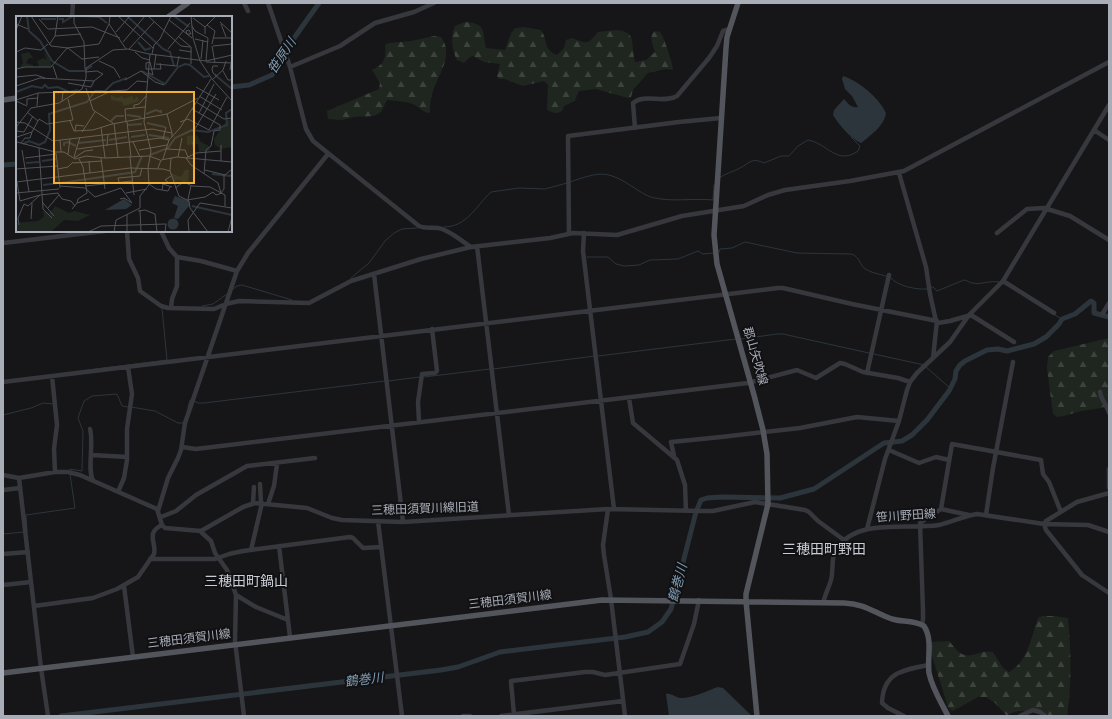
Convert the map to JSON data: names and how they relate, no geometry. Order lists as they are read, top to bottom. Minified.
{"streets":{"main road":["郡山矢吹線","三穂田須賀川線"],"street":["三穂田須賀川線旧道","笹川野田線"]},"crossings":[["郡山矢吹線","三穂田須賀川線旧道"],["郡山矢吹線","三穂田須賀川線"],["三穂田須賀川線旧道","笹川野田線"],["笹川野田線","三穂田須賀川線"]],"districts":["三穂田町野田","三穂田町鍋山"],"water":["笹原川","鶴巻川"]}
